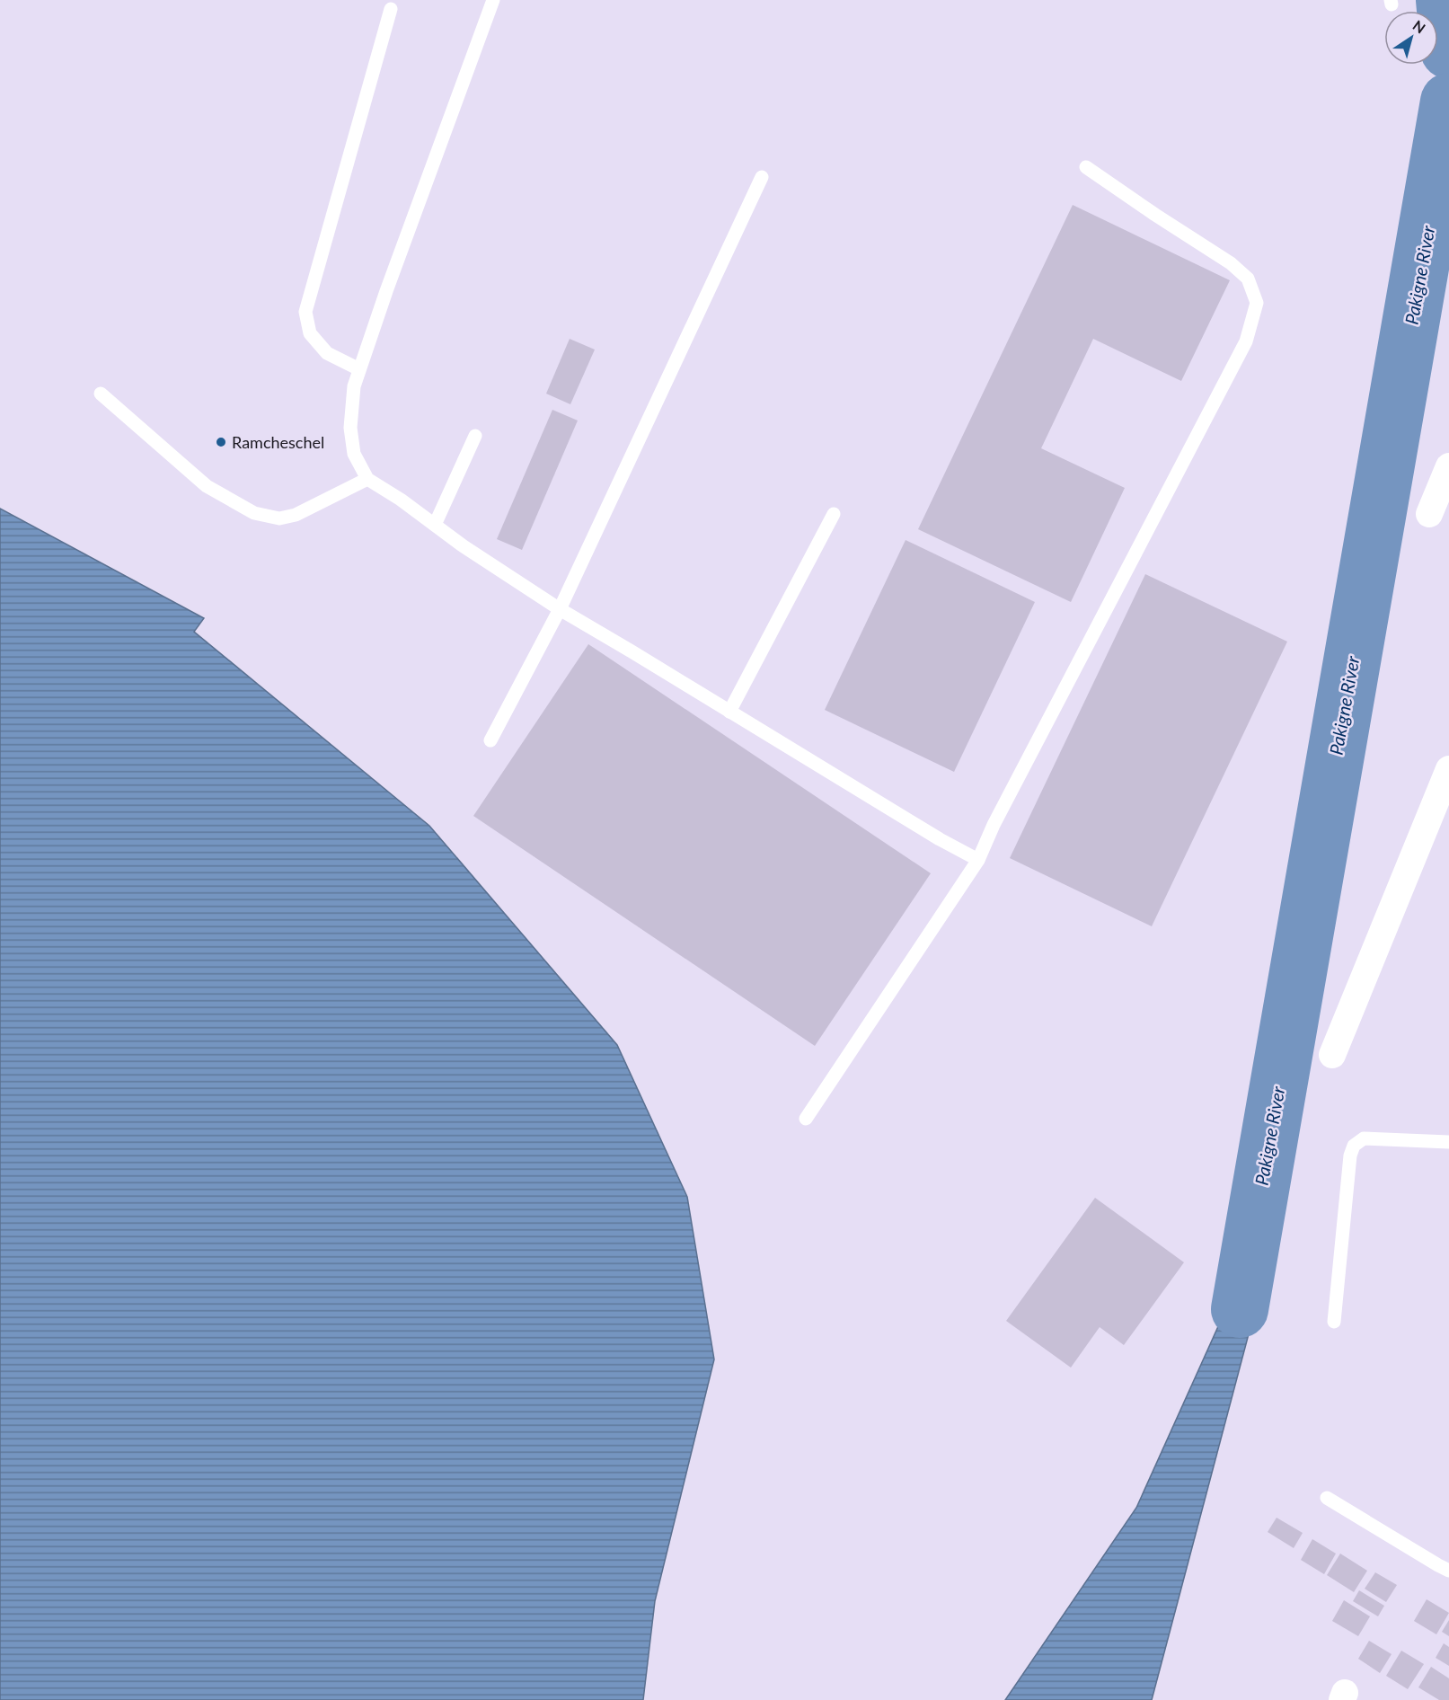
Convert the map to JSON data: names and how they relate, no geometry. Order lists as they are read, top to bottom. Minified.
{"water":["Pakigne River"],"places":["Ramcheschel"],"north":"top right"}
